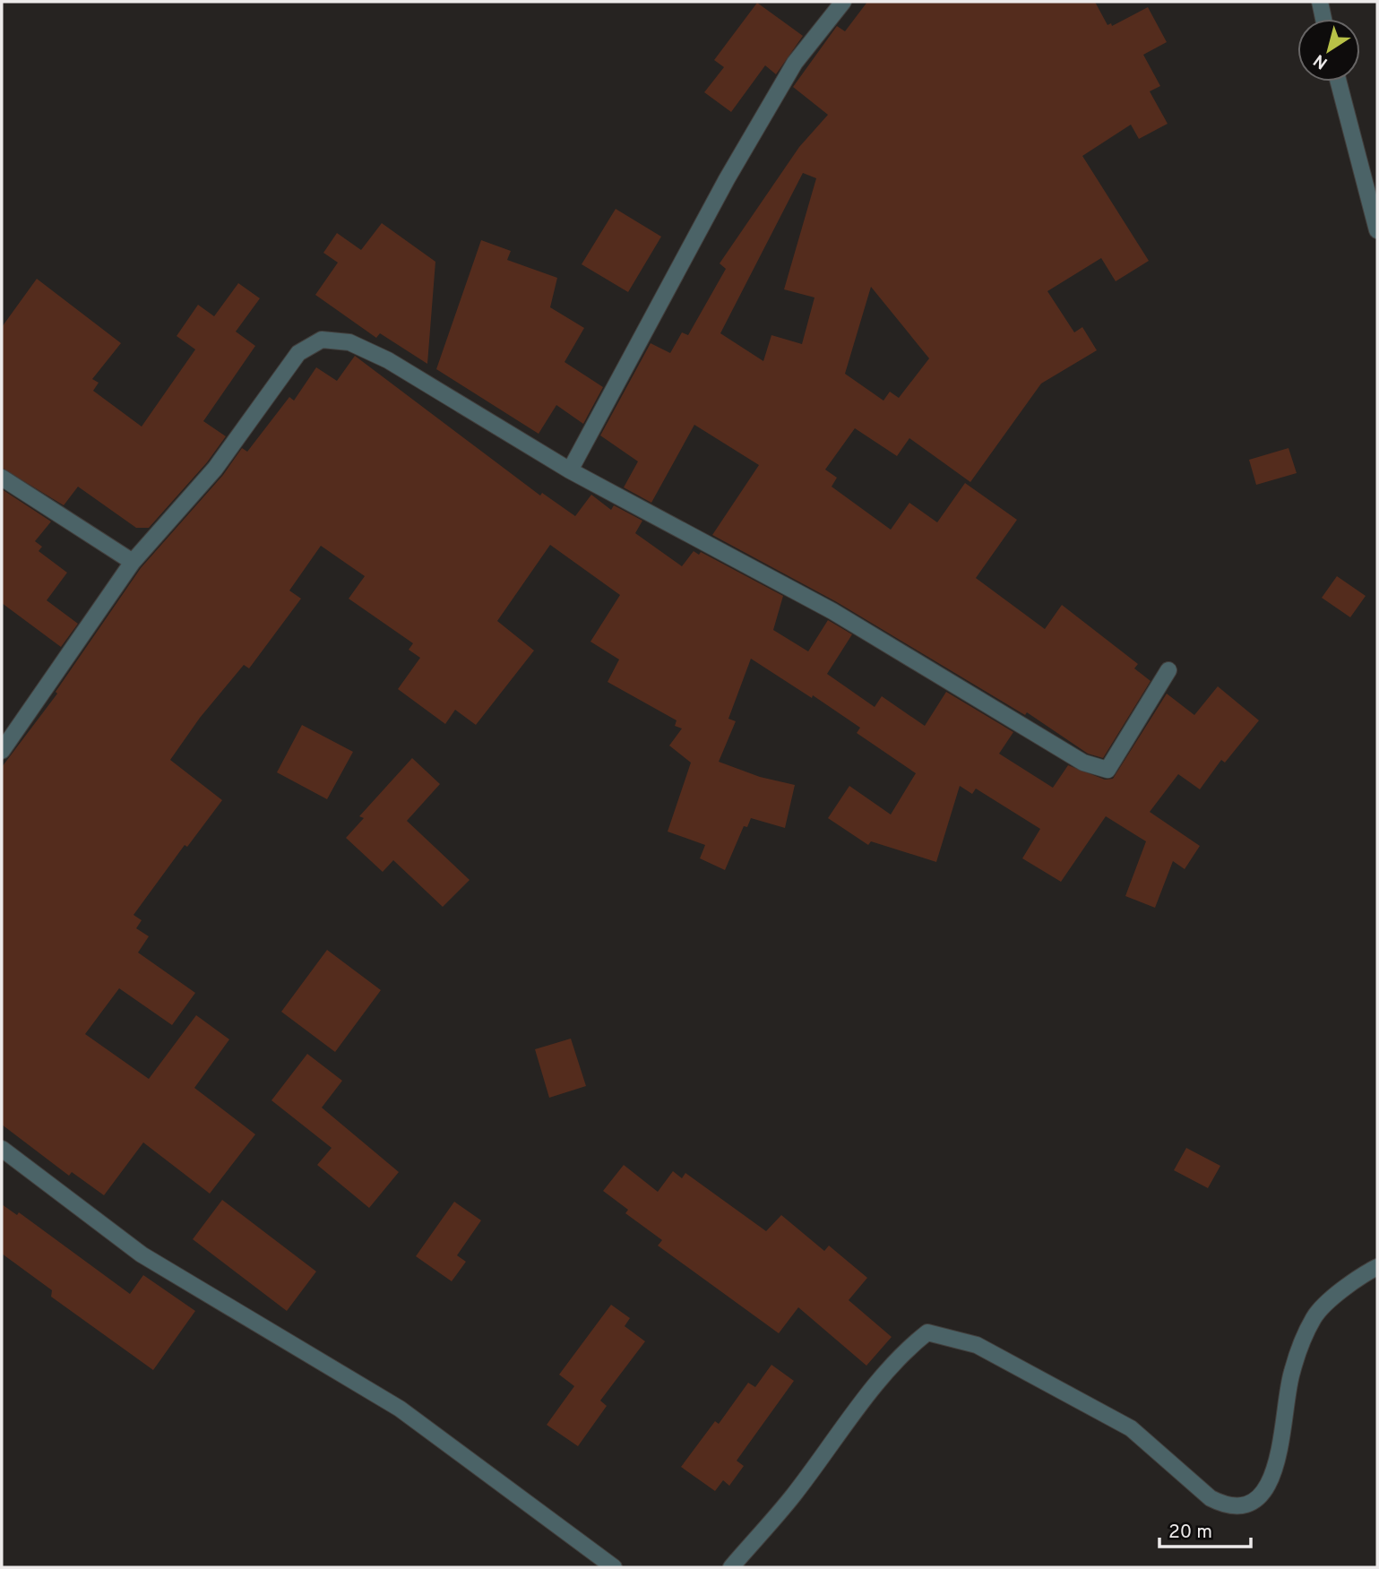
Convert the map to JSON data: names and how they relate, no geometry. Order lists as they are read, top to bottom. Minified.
{"scale_bar":"20 m","north":"bottom left"}
